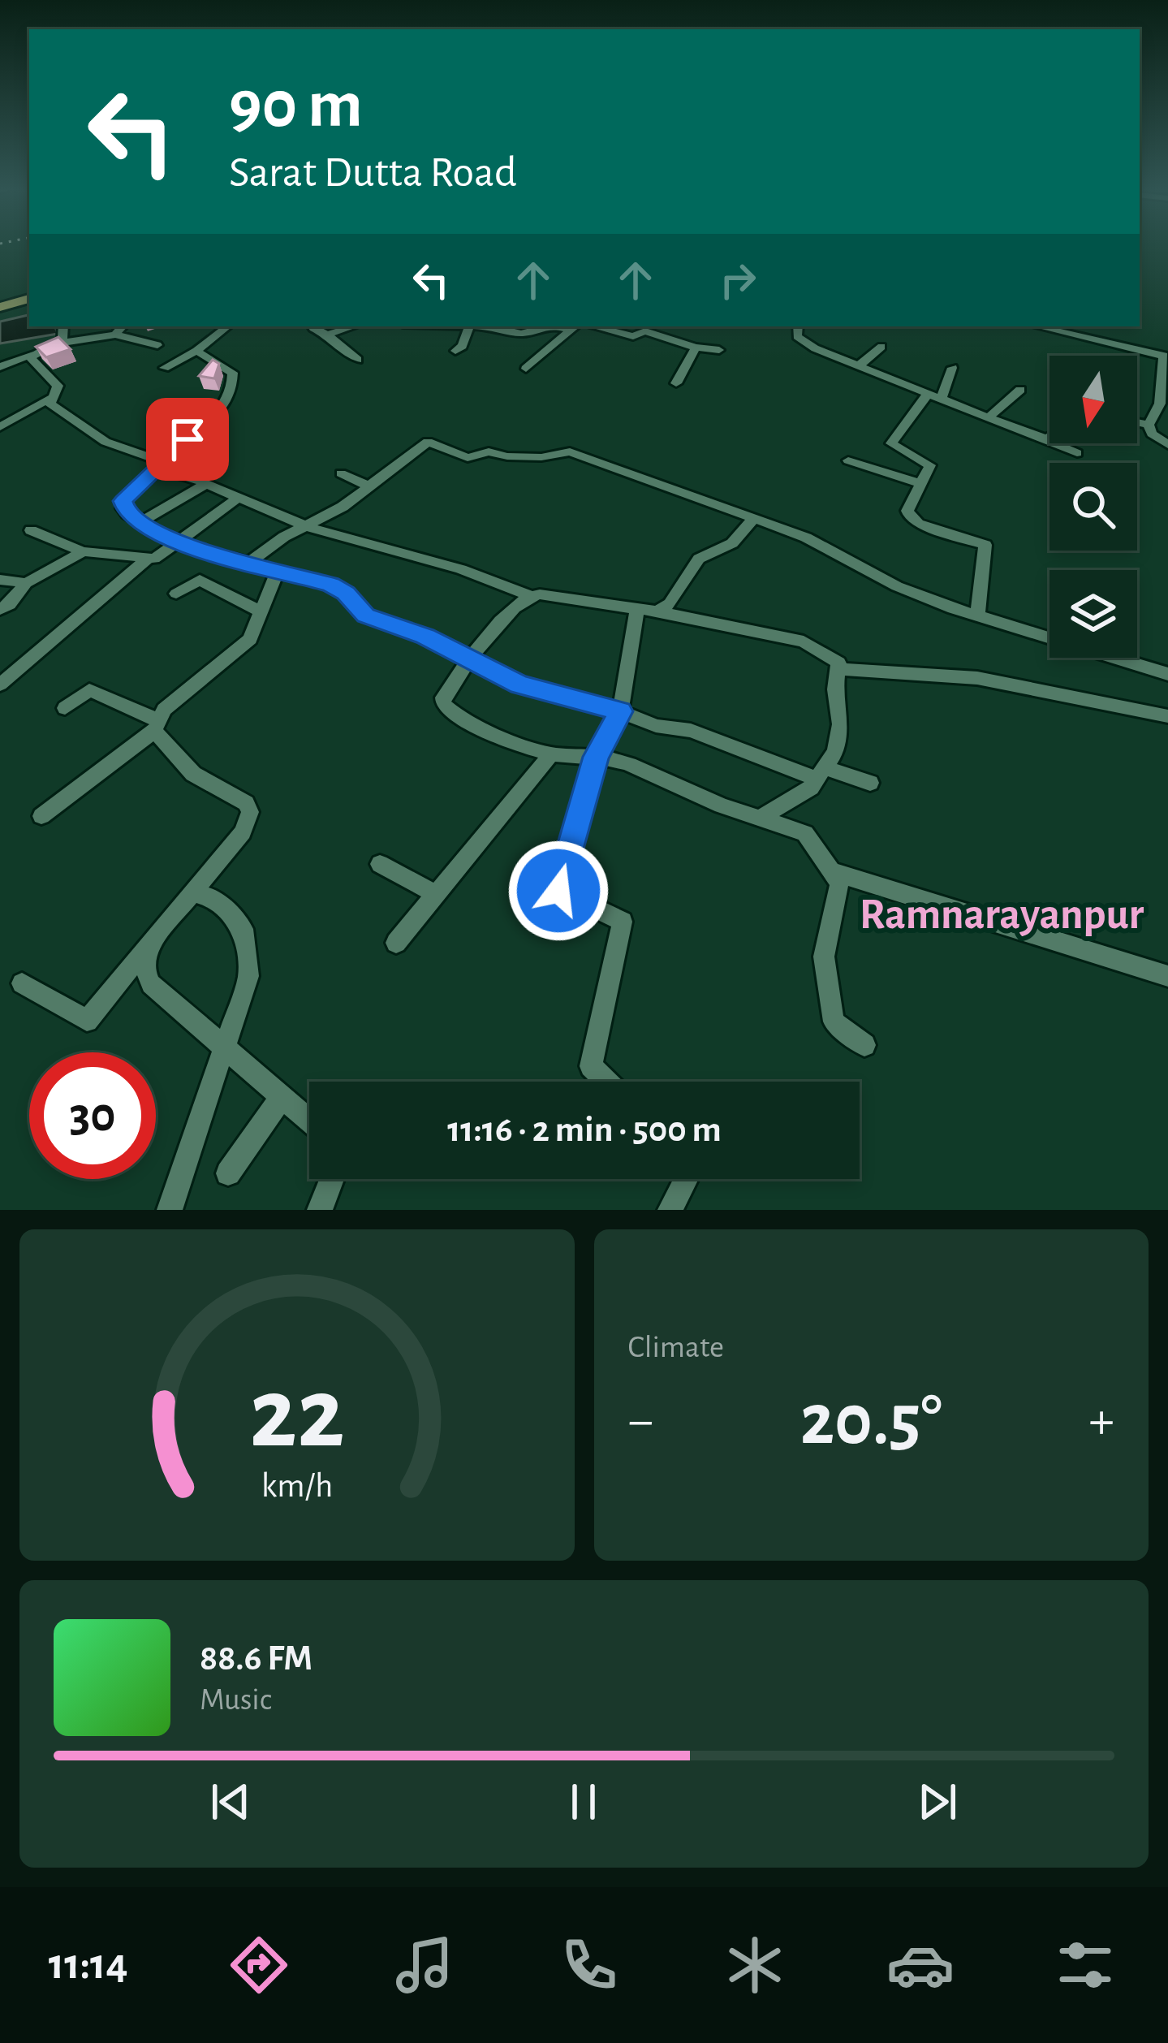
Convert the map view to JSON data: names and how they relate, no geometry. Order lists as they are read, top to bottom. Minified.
{"districts":["Ramnarayanpur"],"north":"bottom","page":{"turn":["90 m","Sarat Dutta Road"],"limit":"30","trip":"11:16 · 2 min · 500 m","tile":"Climate","heat":["−","20.5°","+"],"song":["88.6 FM","Music"],"tabs":"11:14","gauge":["22","km/h"]}}
